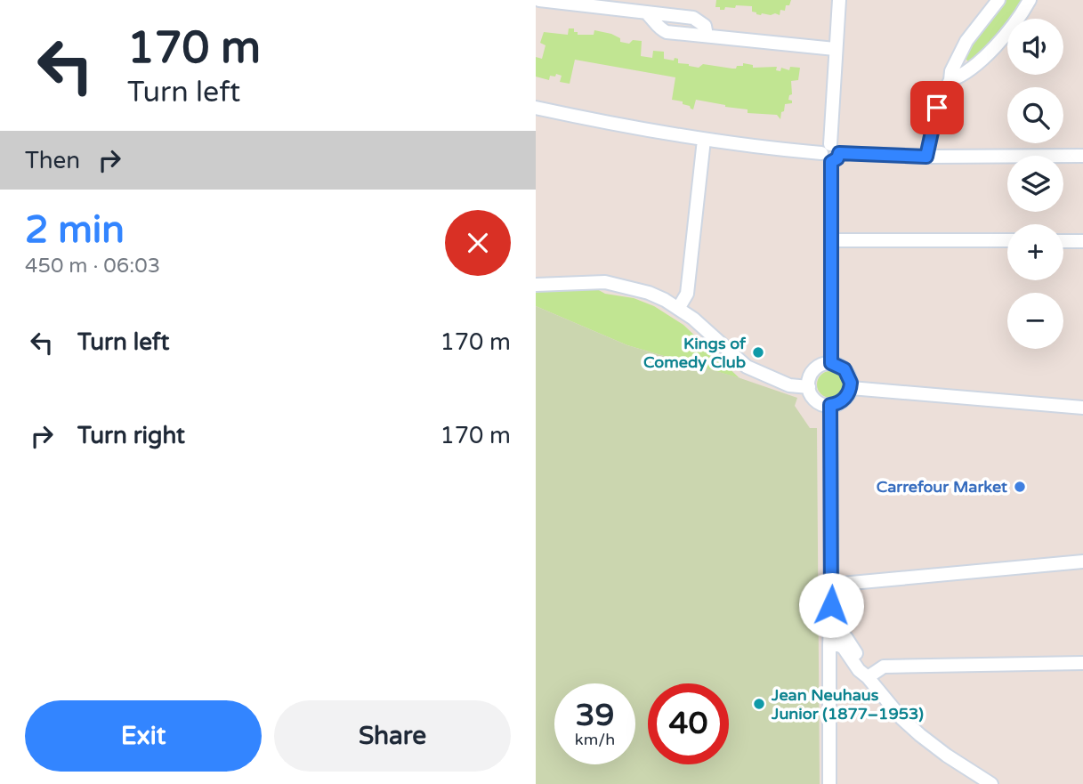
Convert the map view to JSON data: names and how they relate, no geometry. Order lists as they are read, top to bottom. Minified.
{"places":["Kings of Comedy Club","Carrefour Market","Jean Neuhaus Junior (1877–1953)"],"page":{"turn":["170 m","Turn left"],"map_buttons":["+","−"],"then":"Then","heading":["2 min","450 m · 06:03"],"list":[{"name":"Turn left","value":"170 m"},{"name":"Turn right","value":"170 m"}],"speed":"39 km/h","limit":"40","buttons":["Exit","Share"]}}
